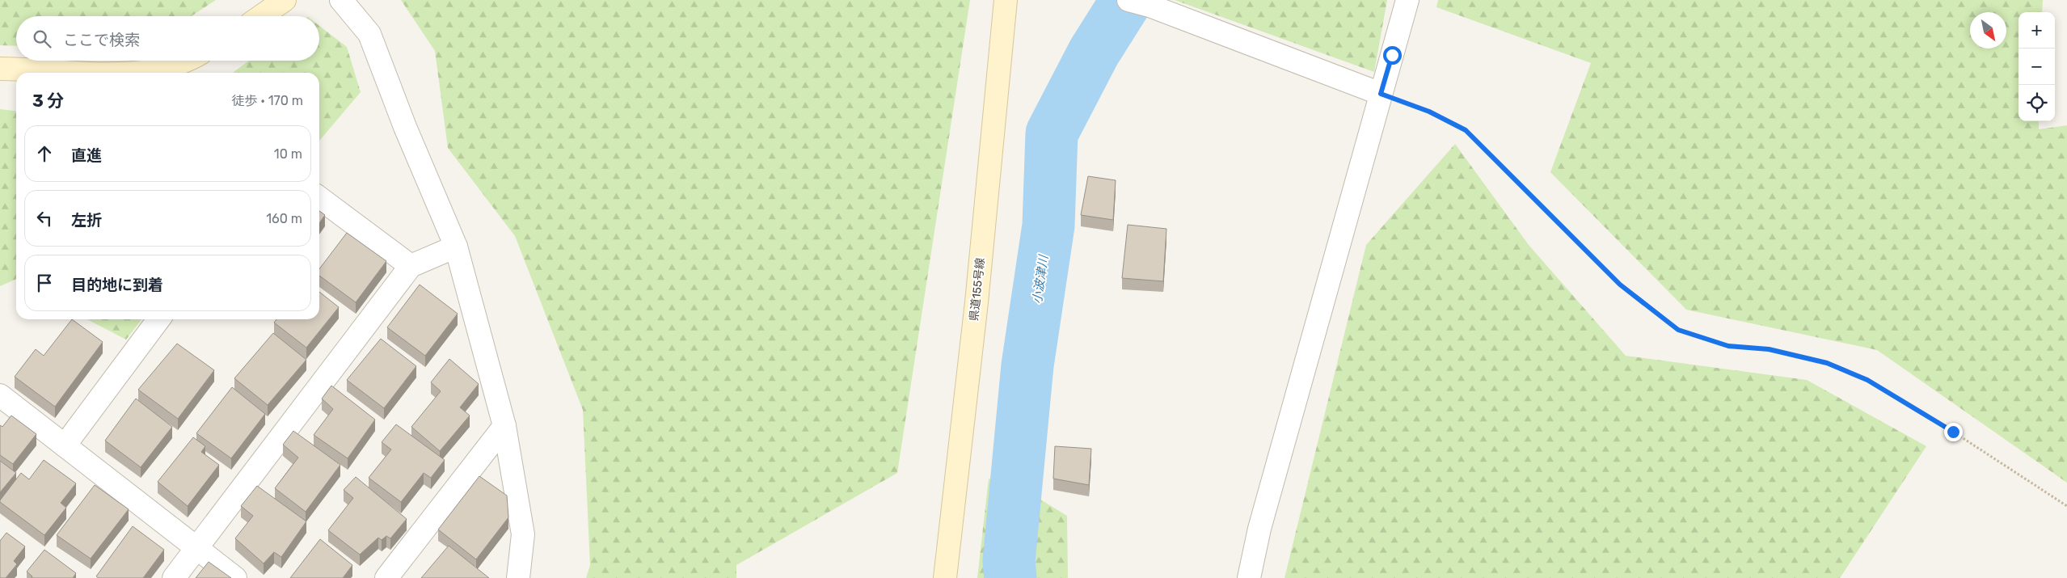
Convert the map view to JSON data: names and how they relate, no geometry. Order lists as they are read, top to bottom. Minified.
{"streets":{"main road":["県道155号線"]},"water":["小波津川"],"north":"bottom right","page":{"map_buttons":["+","−"],"search":"ここで検索","heading":["3 分","徒歩 · 170 m"],"list":[["直進","10 m"],["左折","160 m"],"目的地に到着"]}}
